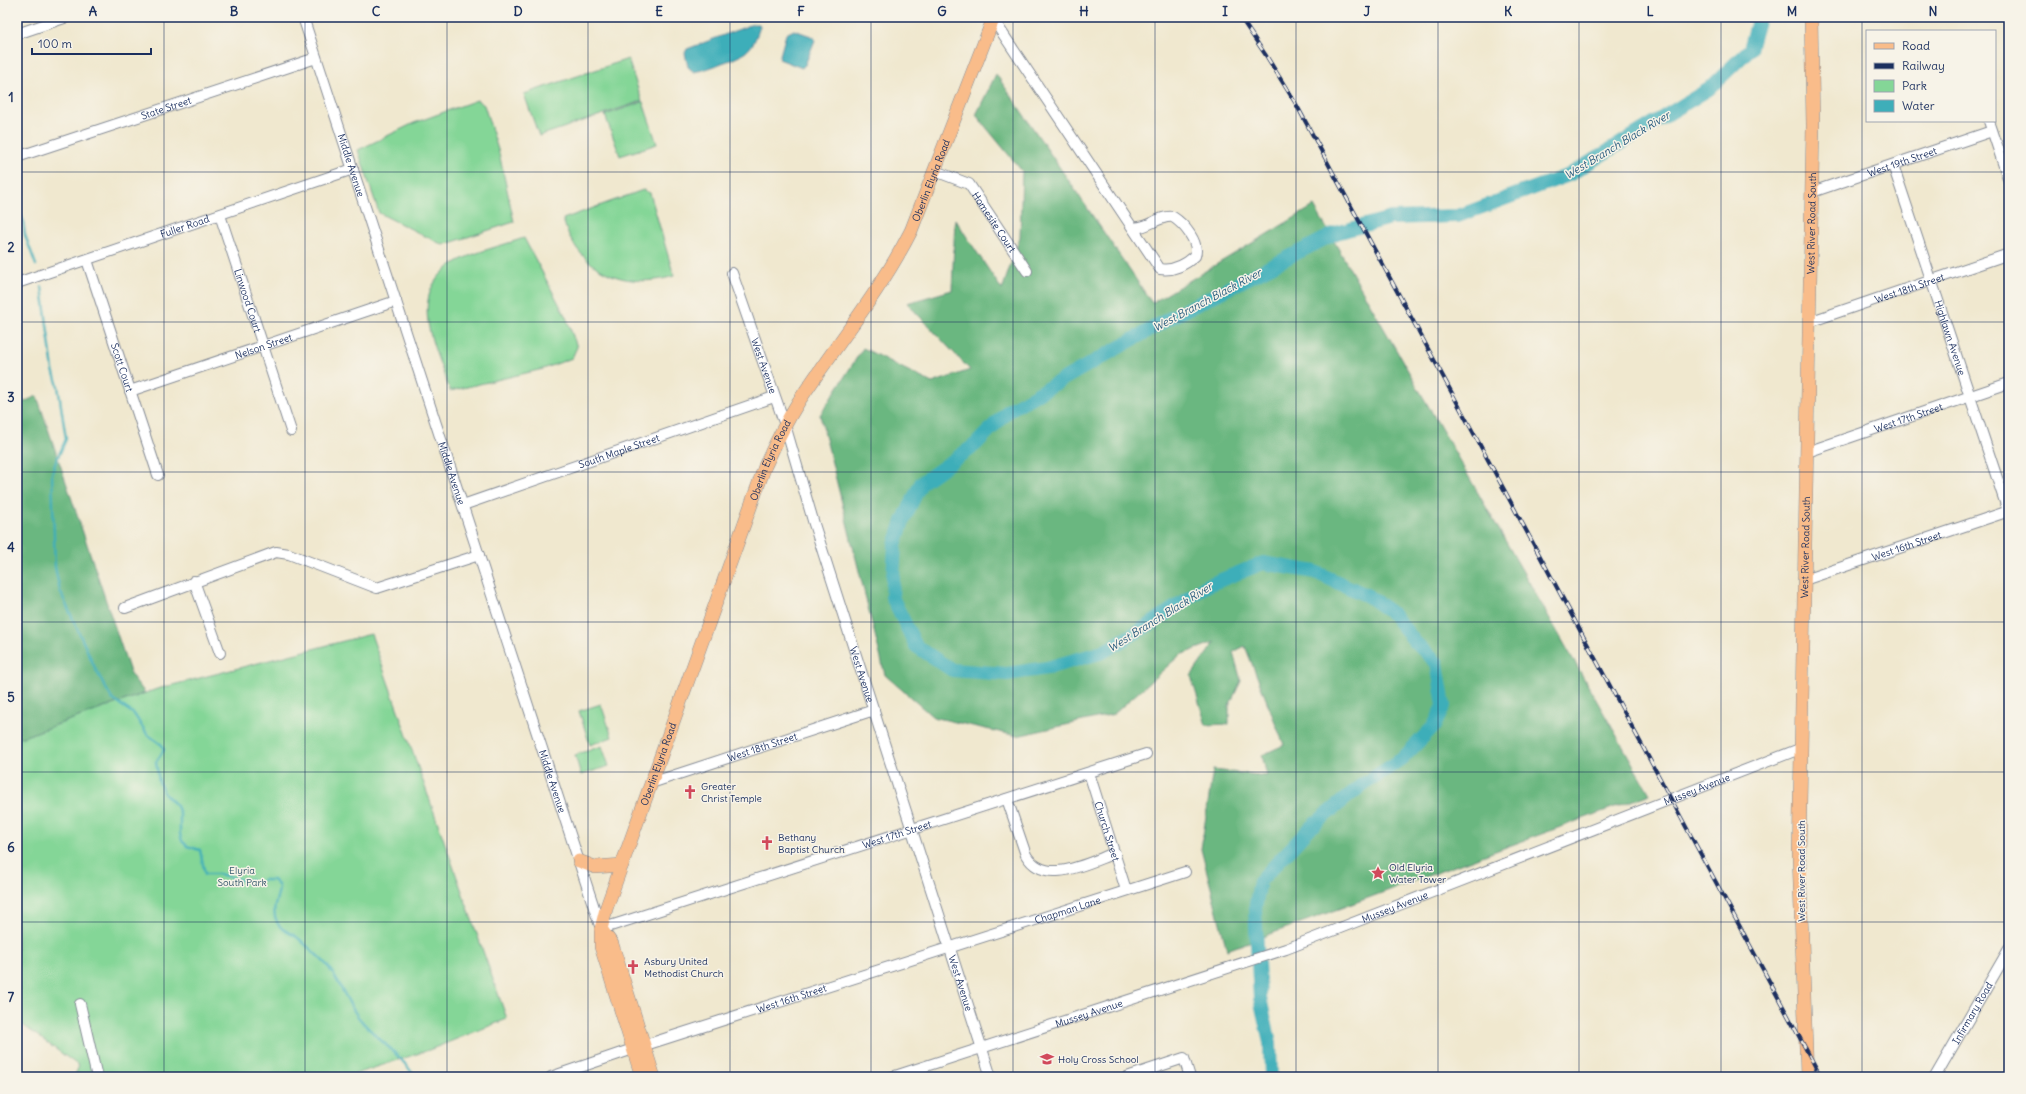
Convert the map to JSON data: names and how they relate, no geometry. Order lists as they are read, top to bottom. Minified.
{"streets":{"main road":["Middle Avenue","Oberlin Elyria Road","West River Road South"],"street":["State Street","West 19th Street","Homesite Court","Fuller Road","West 18th Street","Linwood Court","Highlawn Avenue","Nelson Street","West Avenue","Scott Court","West 17th Street","South Maple Street","West 16th Street","Mussey Avenue","Church Street","Chapman Lane","Infirmary Road"]},"crossings":[["State Street","Middle Avenue"],["West 19th Street","West River Road South"],["West 19th Street","Highlawn Avenue"],["Middle Avenue","Oberlin Elyria Road"],["Middle Avenue","Fuller Road"],["Middle Avenue","Nelson Street"],["Middle Avenue","West 17th Street"],["Middle Avenue","South Maple Street"],["Middle Avenue","West 16th Street"],["Oberlin Elyria Road","Homesite Court"],["Oberlin Elyria Road","West 18th Street"],["Oberlin Elyria Road","West Avenue"],["Oberlin Elyria Road","West 17th Street"],["West River Road South","West 18th Street"],["West River Road South","West 17th Street"],["West River Road South","West 16th Street"],["West River Road South","Mussey Avenue"],["Fuller Road","Linwood Court"],["Fuller Road","Scott Court"],["West 18th Street","Highlawn Avenue"],["West 18th Street","West Avenue"],["Linwood Court","Nelson Street"],["Highlawn Avenue","West 17th Street"],["Highlawn Avenue","West 16th Street"],["Nelson Street","Scott Court"],["West Avenue","West 17th Street"],["West Avenue","South Maple Street"],["West Avenue","West 16th Street"],["West Avenue","Mussey Avenue"],["West Avenue","Chapman Lane"],["West 17th Street","Church Street"],["West 16th Street","Chapman Lane"],["Church Street","Chapman Lane"]],"water":["West Branch Black River"],"parks":["Elyria South Park"],"places":{"church":["Greater Christ Temple","Bethany Baptist Church","Asbury United Methodist Church"],"place":["Old Elyria Water Tower"],"school or university":["Holy Cross School"]},"legend":["Road","Railway","Park","Water"],"scale_bar":"100 m","grid":{"columns":["A","B","C","D","E","F","G","H","I","J","K","L","M","N"],"rows":["1","2","3","4","5","6","7"]}}
